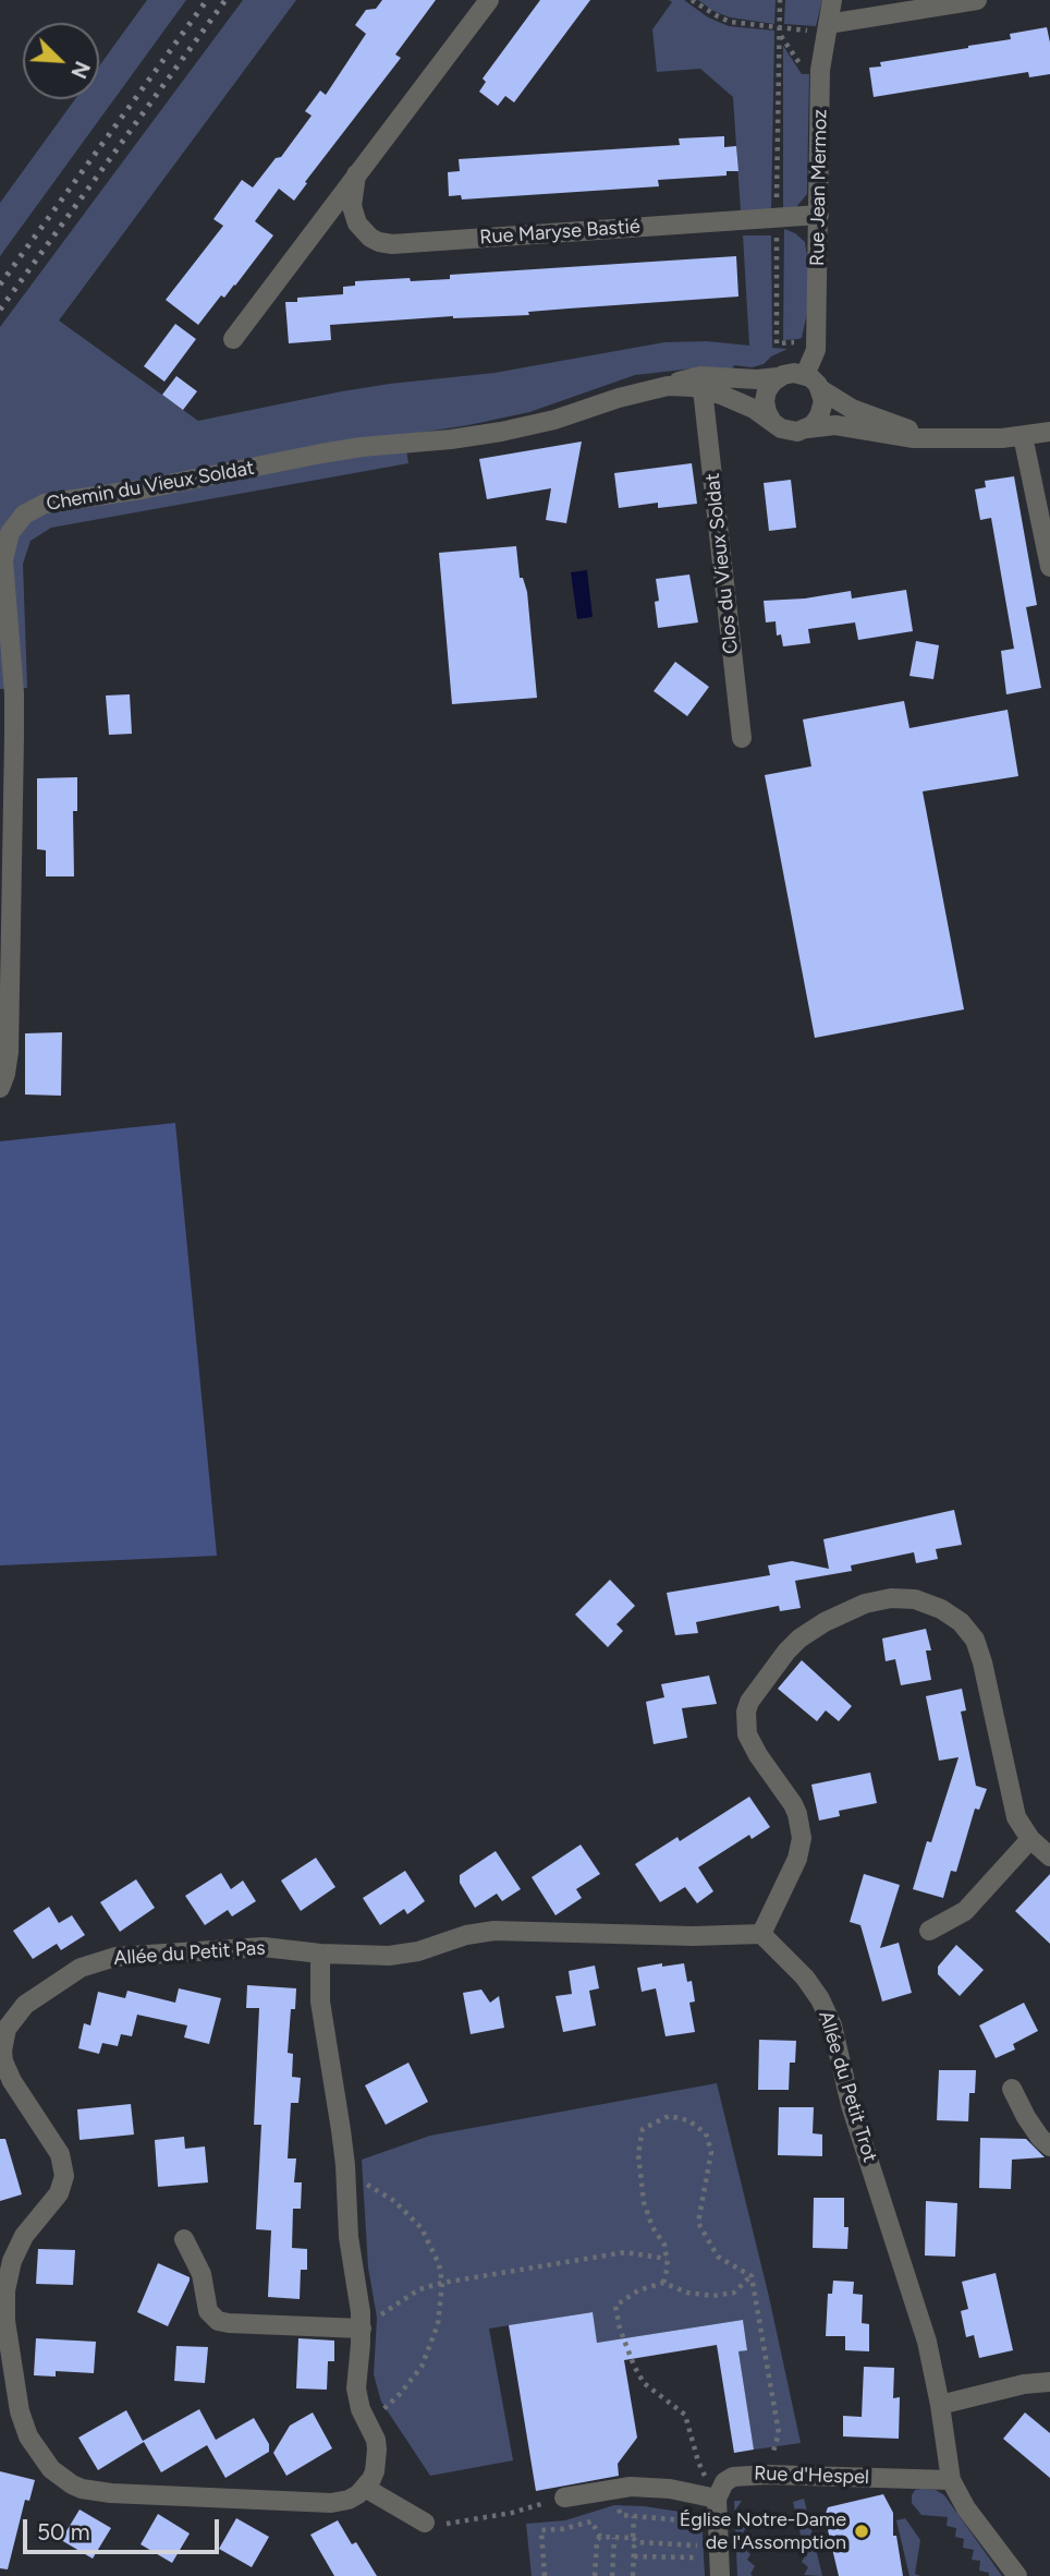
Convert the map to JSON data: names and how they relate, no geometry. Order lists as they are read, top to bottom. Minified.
{"streets":{"street":["Rue Jean Mermoz","Rue Maryse Bastié","Chemin du Vieux Soldat","Clos du Vieux Soldat","Allée du Petit Pas","Allée du Petit Trot","Rue d'Hespel"]},"crossings":[["Rue Jean Mermoz","Rue Maryse Bastié"],["Rue Jean Mermoz","Chemin du Vieux Soldat"],["Chemin du Vieux Soldat","Clos du Vieux Soldat"],["Allée du Petit Pas","Allée du Petit Trot"],["Allée du Petit Trot","Rue d'Hespel"]],"places":["Église Notre-Dame de l'Assomption"],"scale_bar":"50 m","north":"bottom right"}
